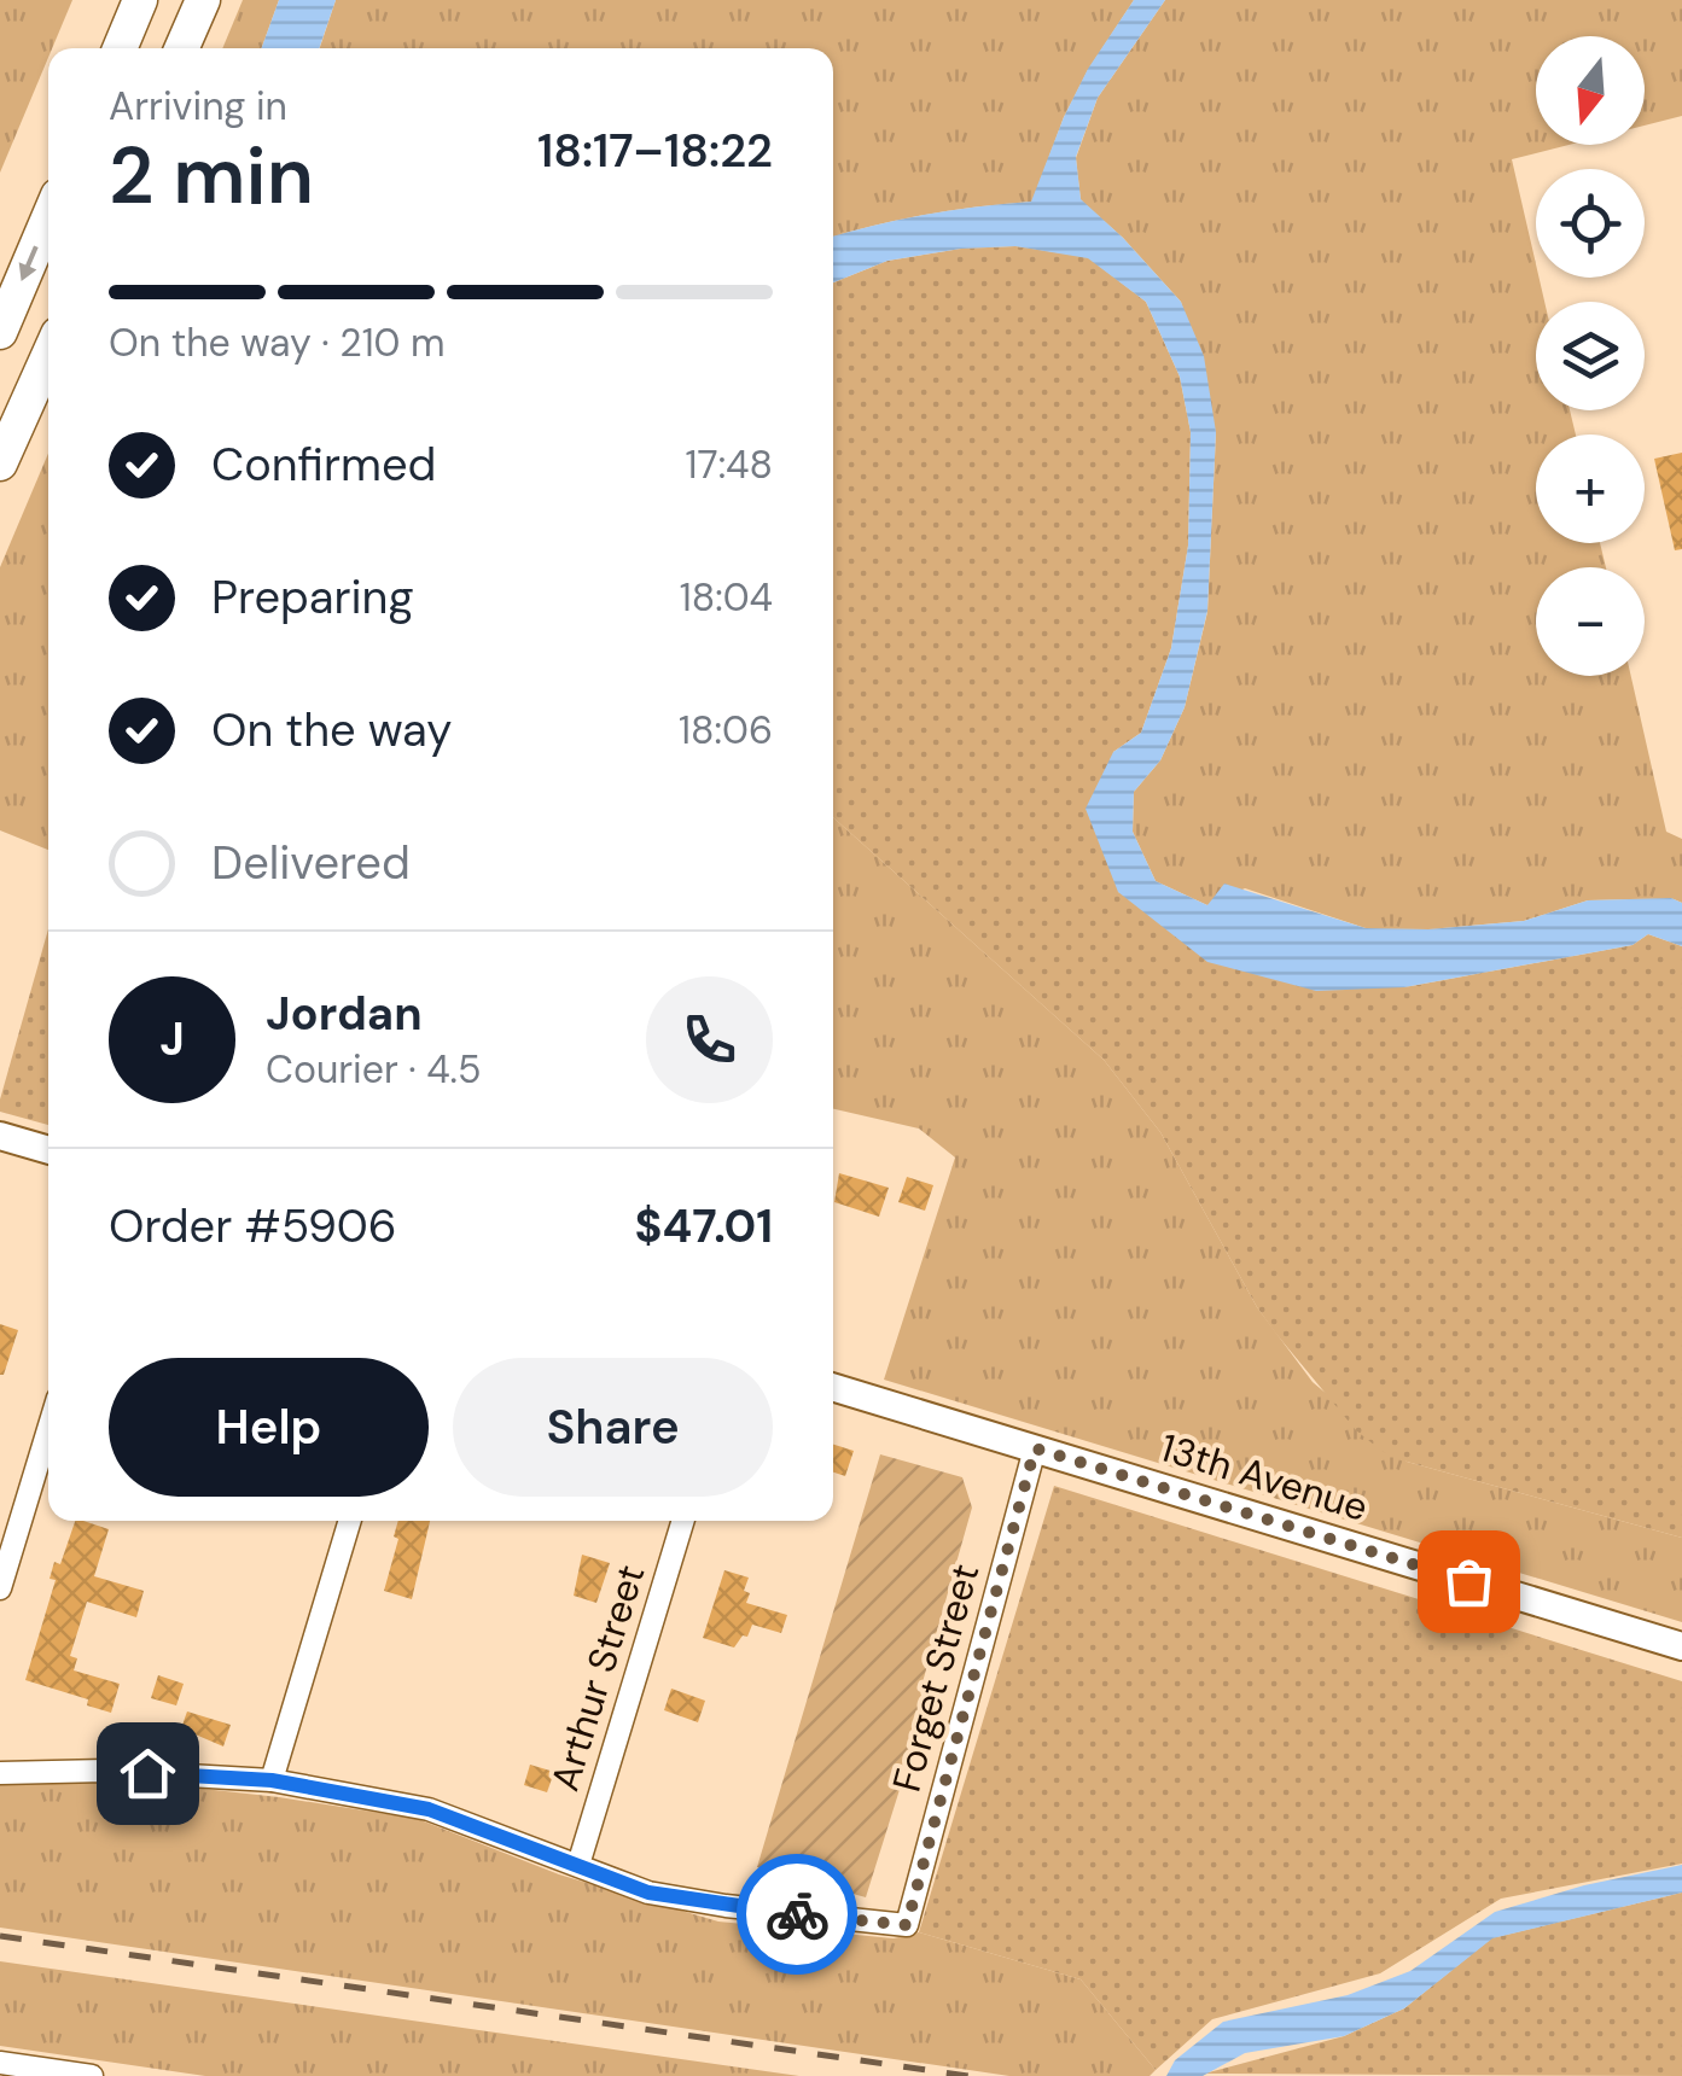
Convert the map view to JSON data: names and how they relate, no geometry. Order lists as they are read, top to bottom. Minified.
{"streets":{"street":["13th Avenue","Arthur Street","Forget Street"]},"crossings":[["13th Avenue","Forget Street"],["Arthur Street","Forget Street"]],"north":"bottom","page":{"map_buttons":["+","−"],"heading":["2 min","Arriving in","18:17–18:22"],"panel":["Jordan","Courier · 4.5","Order #5906","$47.01"],"bar":"On the way · 210 m","list":[["Confirmed","17:48"],["Preparing","18:04"],["On the way","18:06"],"Delivered"],"round":"J","buttons":["Help","Share"]}}
